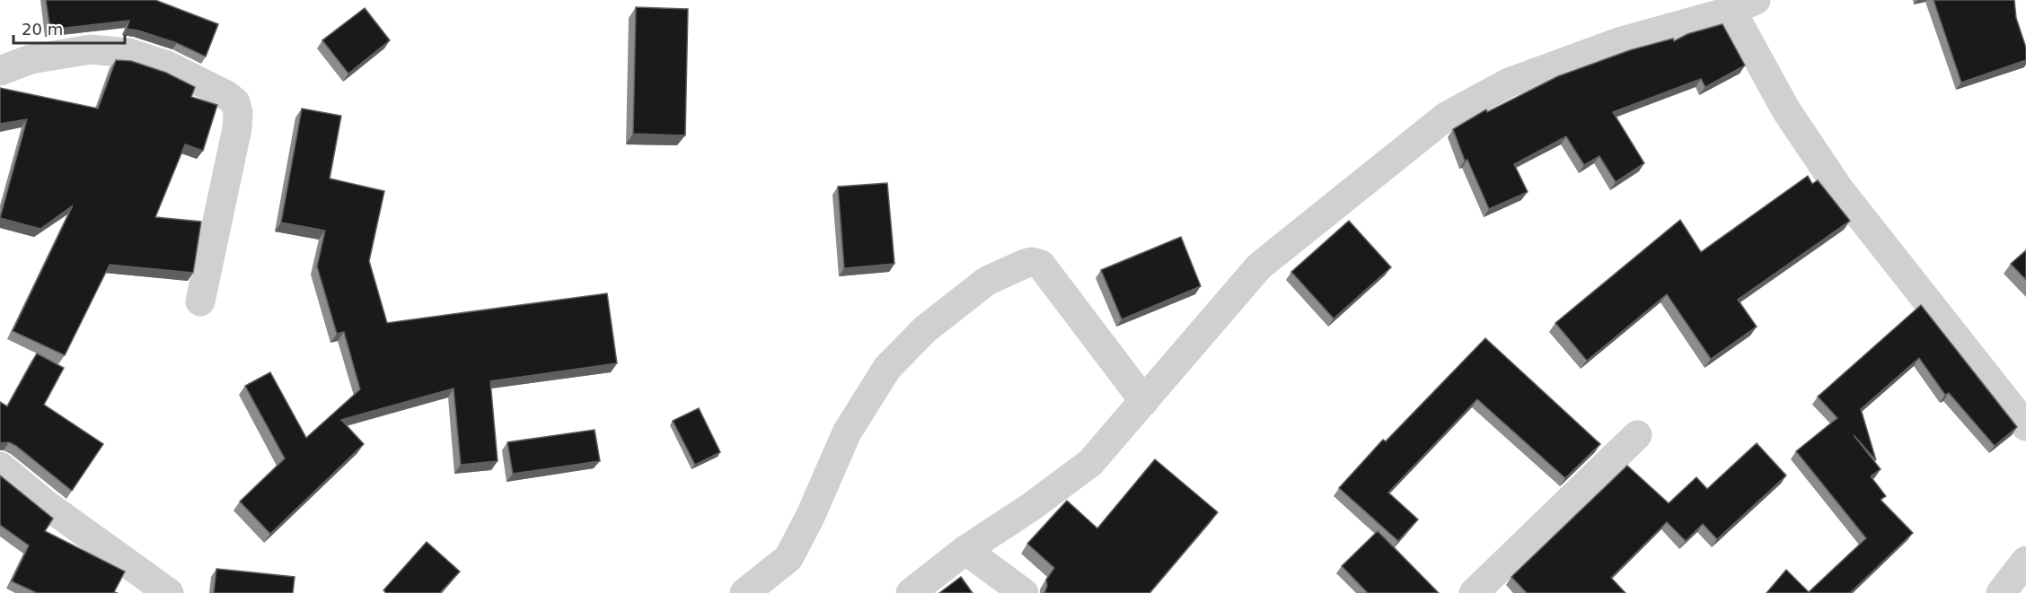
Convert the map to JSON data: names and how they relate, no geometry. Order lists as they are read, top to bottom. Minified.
{"scale_bar":"20 m"}
